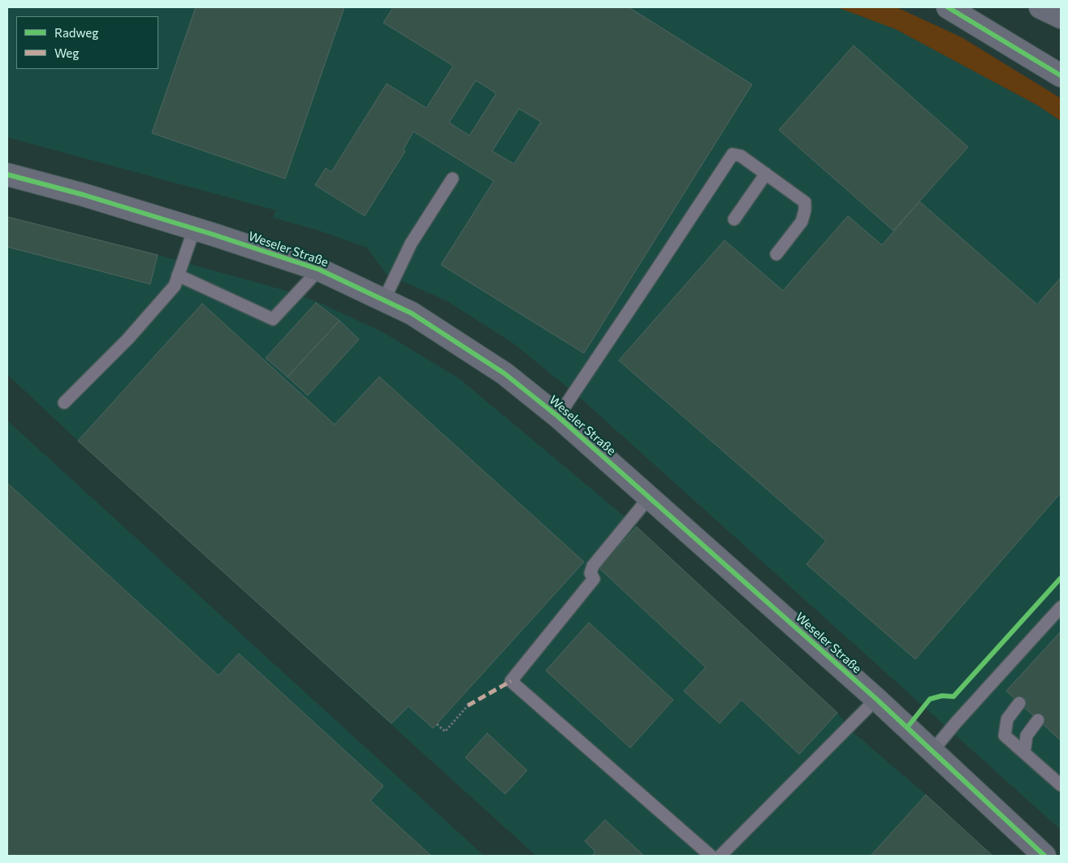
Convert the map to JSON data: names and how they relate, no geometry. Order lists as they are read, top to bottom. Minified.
{"streets":{"main road":["Weseler Straße"]},"legend":["Radweg","Weg"]}
